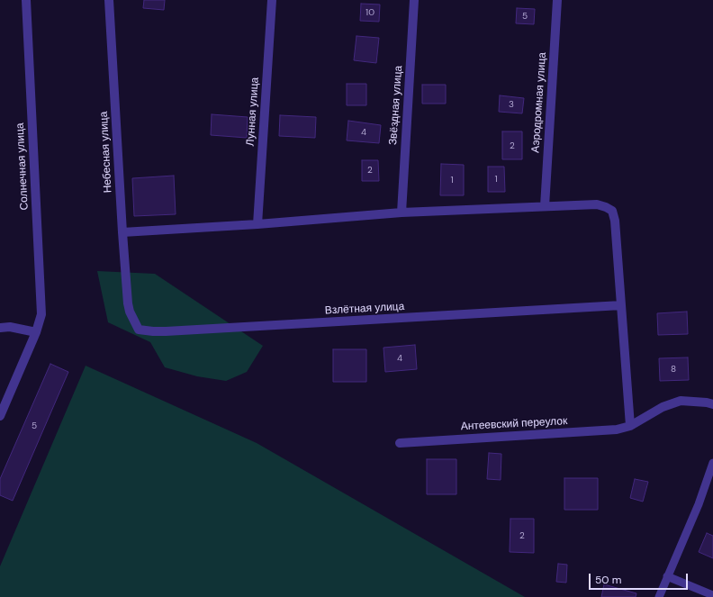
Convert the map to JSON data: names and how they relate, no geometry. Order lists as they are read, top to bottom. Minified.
{"streets":{"street":["Аэродромная улица","Звёздная улица","Лунная улица","Небесная улица","Солнечная улица","Взлётная улица","Антеевский переулок"]},"crossings":[["Небесная улица","Взлётная улица"]],"house_numbers":["10","5","3","4","2","2","1","1","4","8","5","2"],"scale_bar":"50 m"}
